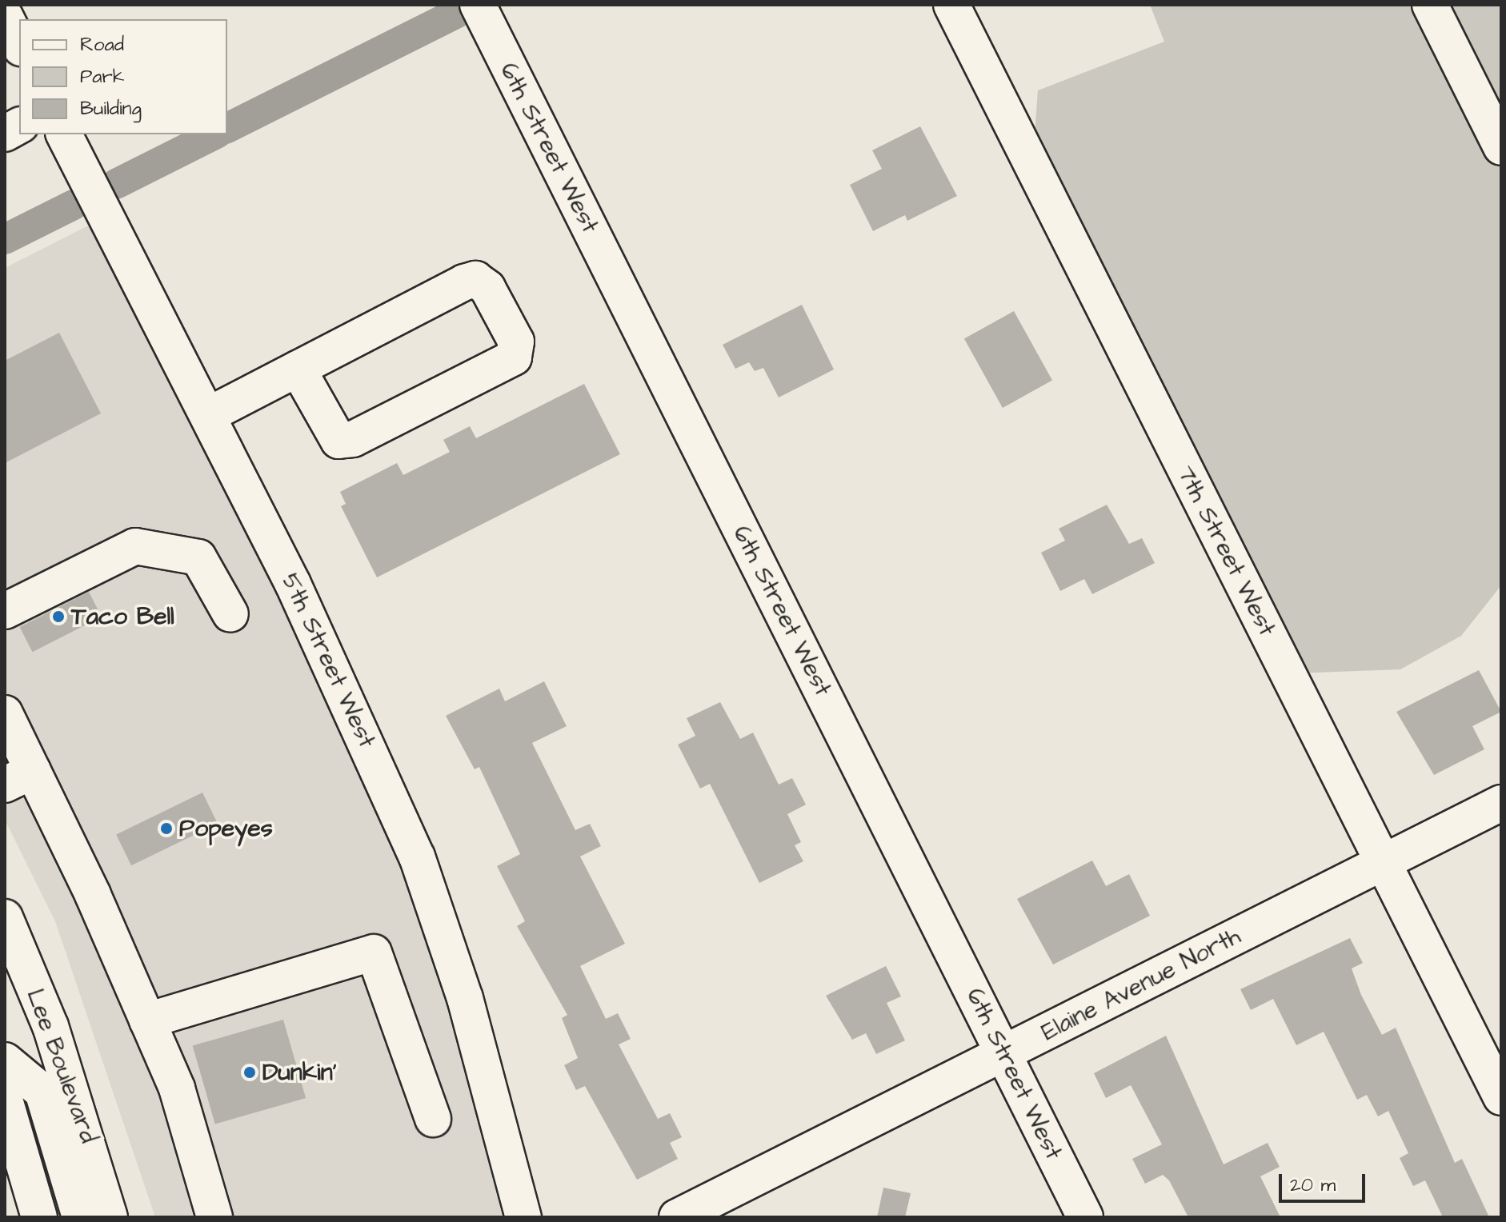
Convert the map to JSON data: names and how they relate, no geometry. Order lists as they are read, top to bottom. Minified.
{"streets":{"street":["6th Street West","7th Street West","5th Street West","Elaine Avenue North","Lee Boulevard"]},"crossings":[["6th Street West","Elaine Avenue North"],["7th Street West","Elaine Avenue North"]],"places":["Taco Bell","Popeyes","Dunkin'"],"legend":["Road","Park","Building"],"scale_bar":"20 m"}
